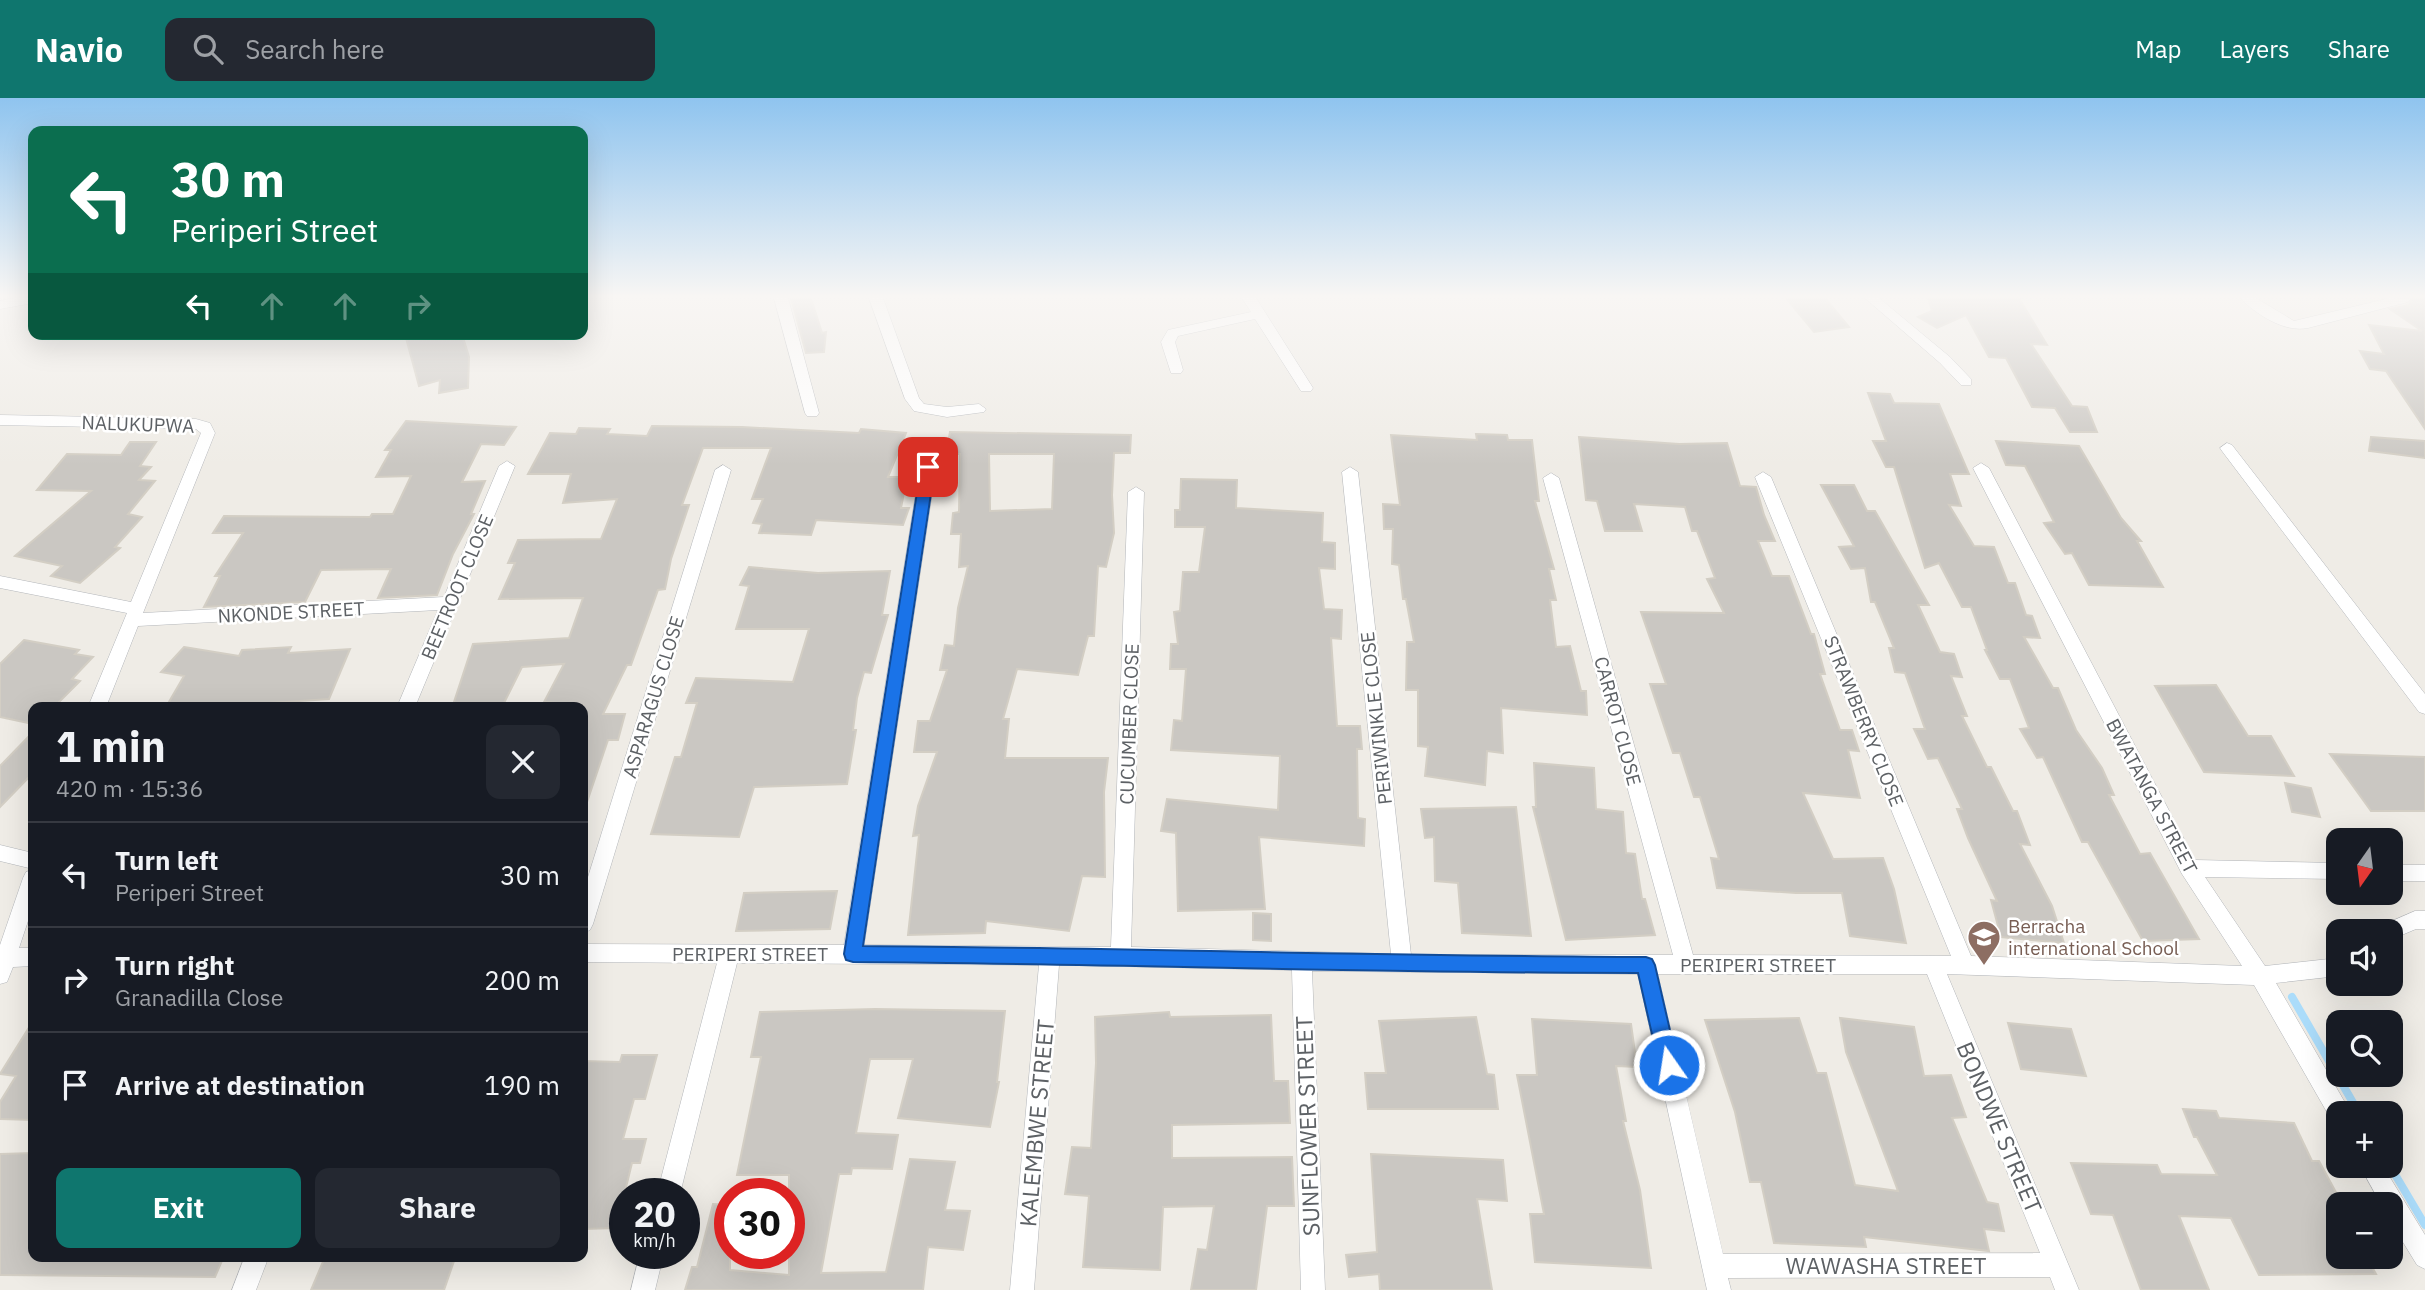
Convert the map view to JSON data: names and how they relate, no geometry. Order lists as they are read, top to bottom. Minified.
{"streets":{"street":["NALUKUPWA","BEETROOT CLOSE","NKONDE STREET","ASPARAGUS CLOSE","PERIWINKLE CLOSE","CARROT CLOSE","STRAWBERRY CLOSE","CUCUMBER CLOSE","BWATANGA STREET","PERIPERI STREET","KALEMBWE STREET","SUNFLOWER STREET","BONDWE STREET","WAWASHA STREET"]},"crossings":[["NALUKUPWA","NKONDE STREET"],["BEETROOT CLOSE","NKONDE STREET"],["PERIWINKLE CLOSE","PERIPERI STREET"],["CARROT CLOSE","PERIPERI STREET"],["STRAWBERRY CLOSE","PERIPERI STREET"],["CUCUMBER CLOSE","PERIPERI STREET"],["BWATANGA STREET","PERIPERI STREET"],["PERIPERI STREET","KALEMBWE STREET"],["PERIPERI STREET","SUNFLOWER STREET"],["PERIPERI STREET","BONDWE STREET"],["BONDWE STREET","WAWASHA STREET"]],"places":{"school or university":["Berracha international School"]},"north":"bottom","page":{"header":"Navio","search":"Search here","nav":["Map","Layers","Share"],"turn":["30 m","Periperi Street"],"heading":["1 min","420 m · 15:36"],"list":[{"name":"Turn left","note":"Periperi Street","value":"30 m"},{"name":"Turn right","note":"Granadilla Close","value":"200 m"},{"name":"Arrive at destination","value":"190 m"}],"map_buttons":["+","−"],"buttons":["Exit","Share"],"speed":"20 km/h","limit":"30"}}
